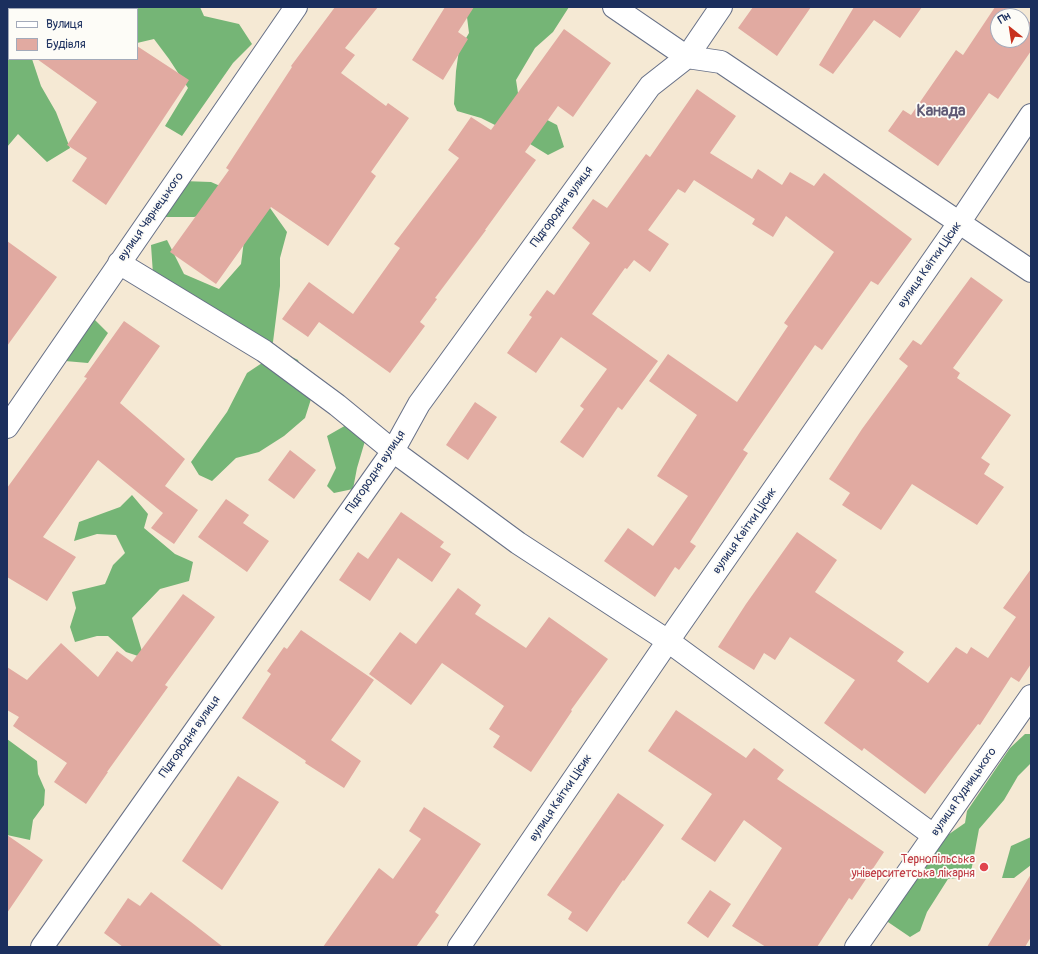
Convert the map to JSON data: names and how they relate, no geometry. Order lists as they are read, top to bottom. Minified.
{"streets":{"street":["Підгородня вулиця","вулиця Чарнецького","вулиця Квітки Цісик","вулиця Рудницького"]},"districts":["Канада"],"places":["Тернопільська університетська лікарня"],"legend":["Вулиця","Будівля"],"north":"top left"}
